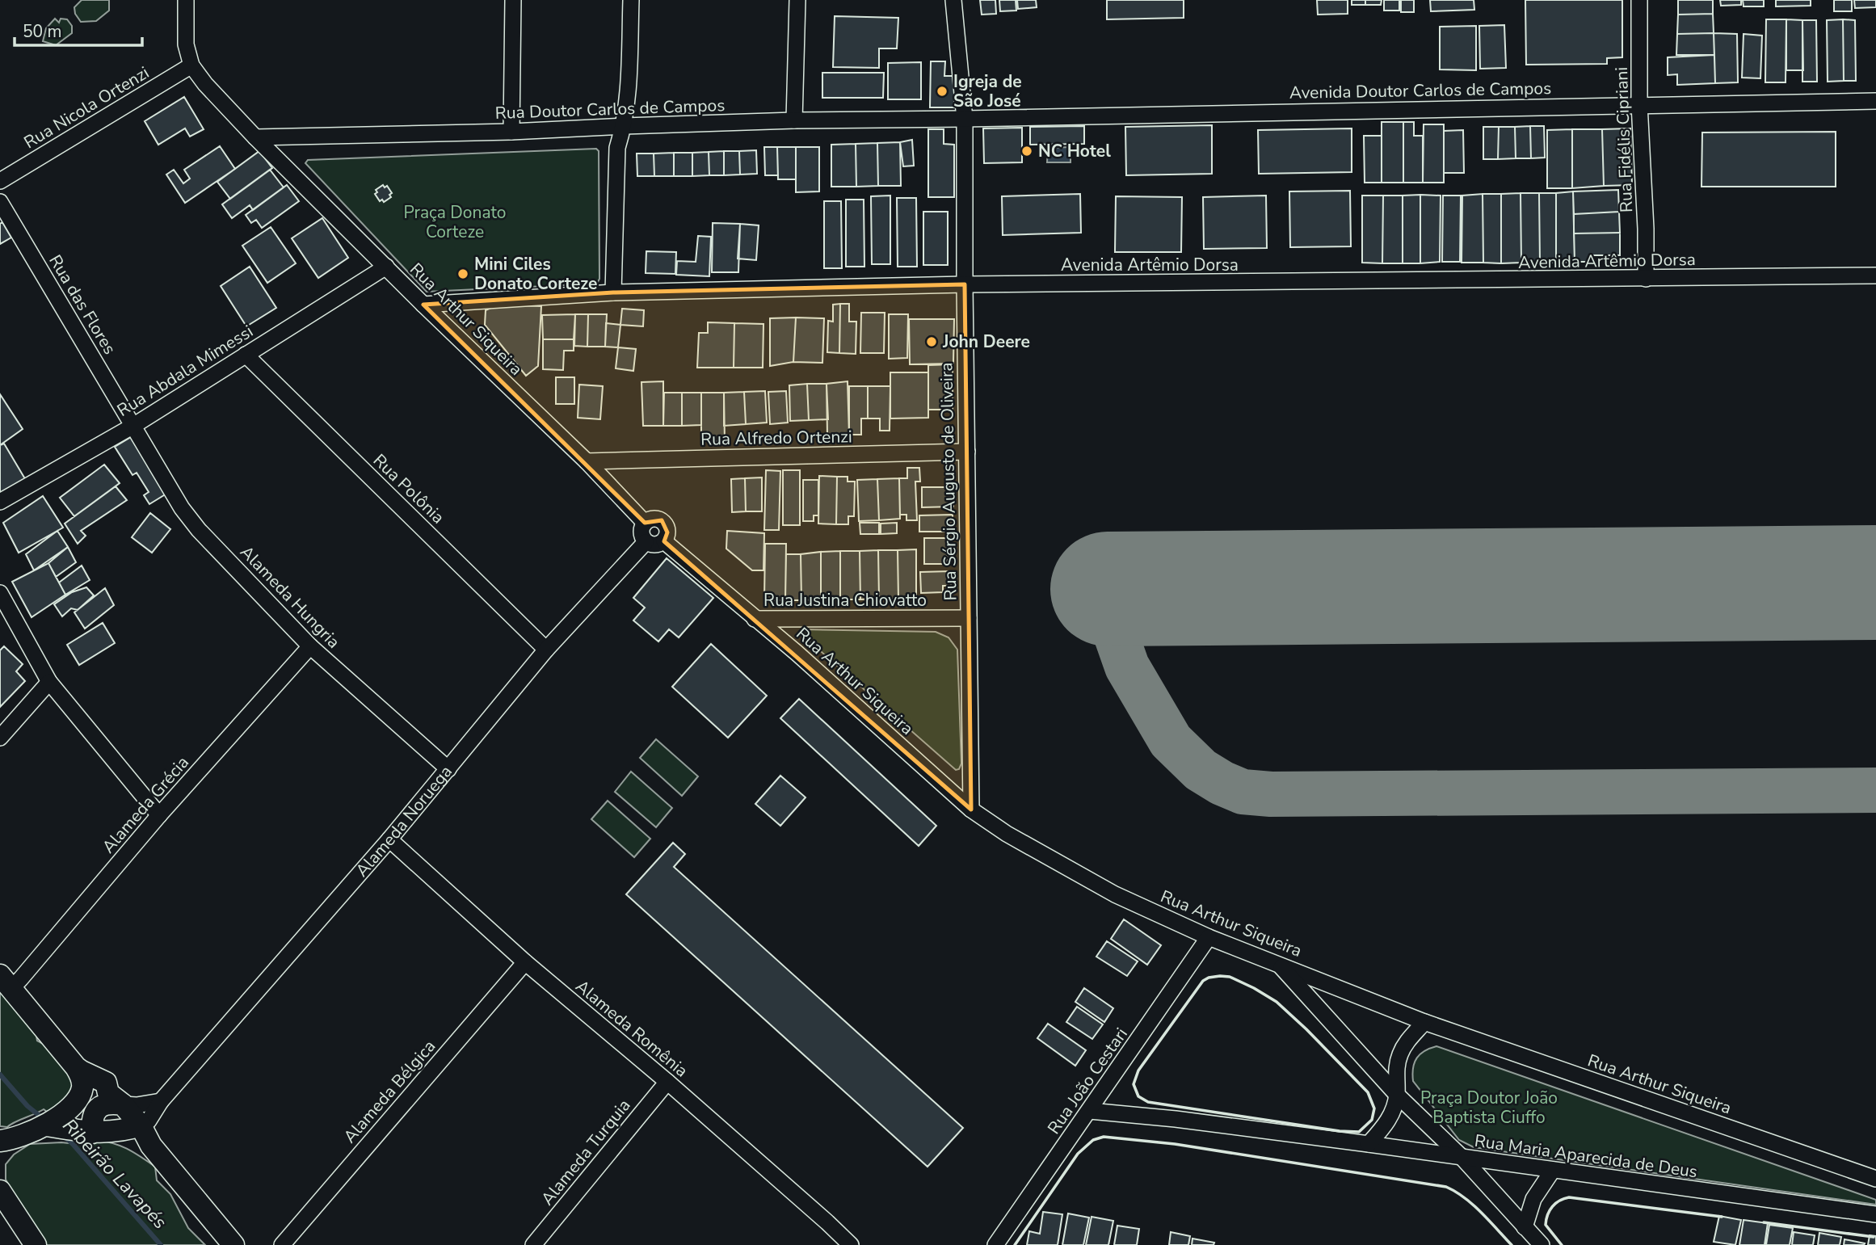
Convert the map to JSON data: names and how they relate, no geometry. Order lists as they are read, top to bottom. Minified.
{"streets":{"street":["Avenida Doutor Carlos de Campos","Rua Nicola Ortenzi","Rua Doutor Carlos de Campos","Rua Fidélis Cipriani","Avenida Artêmio Dorsa","Rua das Flores","Rua Arthur Siqueira","Rua Abdala Mimessi","Rua Alfredo Ortenzi","Rua Sérgio Augusto de Oliveira","Rua Polônia","Alameda Hungria","Rua Justina Chiovatto","Alameda Grécia","Alameda Noruega","Alameda Romênia","Rua João Cestari","Alameda Bélgica","Alameda Turquia","Rua Maria Aparecida de Deus"]},"crossings":[["Avenida Doutor Carlos de Campos","Rua Doutor Carlos de Campos"],["Avenida Doutor Carlos de Campos","Rua Fidélis Cipriani"],["Avenida Doutor Carlos de Campos","Rua Sérgio Augusto de Oliveira"],["Rua Nicola Ortenzi","Rua Arthur Siqueira"],["Rua Doutor Carlos de Campos","Rua Arthur Siqueira"],["Rua Doutor Carlos de Campos","Rua Sérgio Augusto de Oliveira"],["Rua Fidélis Cipriani","Avenida Artêmio Dorsa"],["Avenida Artêmio Dorsa","Rua Arthur Siqueira"],["Avenida Artêmio Dorsa","Rua Sérgio Augusto de Oliveira"],["Rua das Flores","Rua Abdala Mimessi"],["Rua das Flores","Alameda Hungria"],["Rua Arthur Siqueira","Rua Abdala Mimessi"],["Rua Arthur Siqueira","Rua Alfredo Ortenzi"],["Rua Arthur Siqueira","Rua Sérgio Augusto de Oliveira"],["Rua Arthur Siqueira","Rua Justina Chiovatto"],["Rua Arthur Siqueira","Alameda Noruega"],["Rua Arthur Siqueira","Rua João Cestari"],["Rua Abdala Mimessi","Rua Polônia"],["Rua Abdala Mimessi","Alameda Hungria"],["Rua Alfredo Ortenzi","Rua Sérgio Augusto de Oliveira"],["Rua Sérgio Augusto de Oliveira","Rua Justina Chiovatto"],["Rua Polônia","Alameda Noruega"],["Alameda Hungria","Alameda Grécia"],["Alameda Hungria","Alameda Noruega"],["Alameda Noruega","Alameda Romênia"],["Alameda Romênia","Alameda Bélgica"],["Alameda Romênia","Alameda Turquia"],["Rua João Cestari","Rua Maria Aparecida de Deus"]],"water":["Ribeirão Lavapés"],"parks":["Praça Donato Corteze","Praça Doutor João Baptista Ciuffo"],"places":["Igreja de São José","NC Hotel","Mini Ciles Donato Corteze","John Deere"],"scale_bar":"50 m"}
